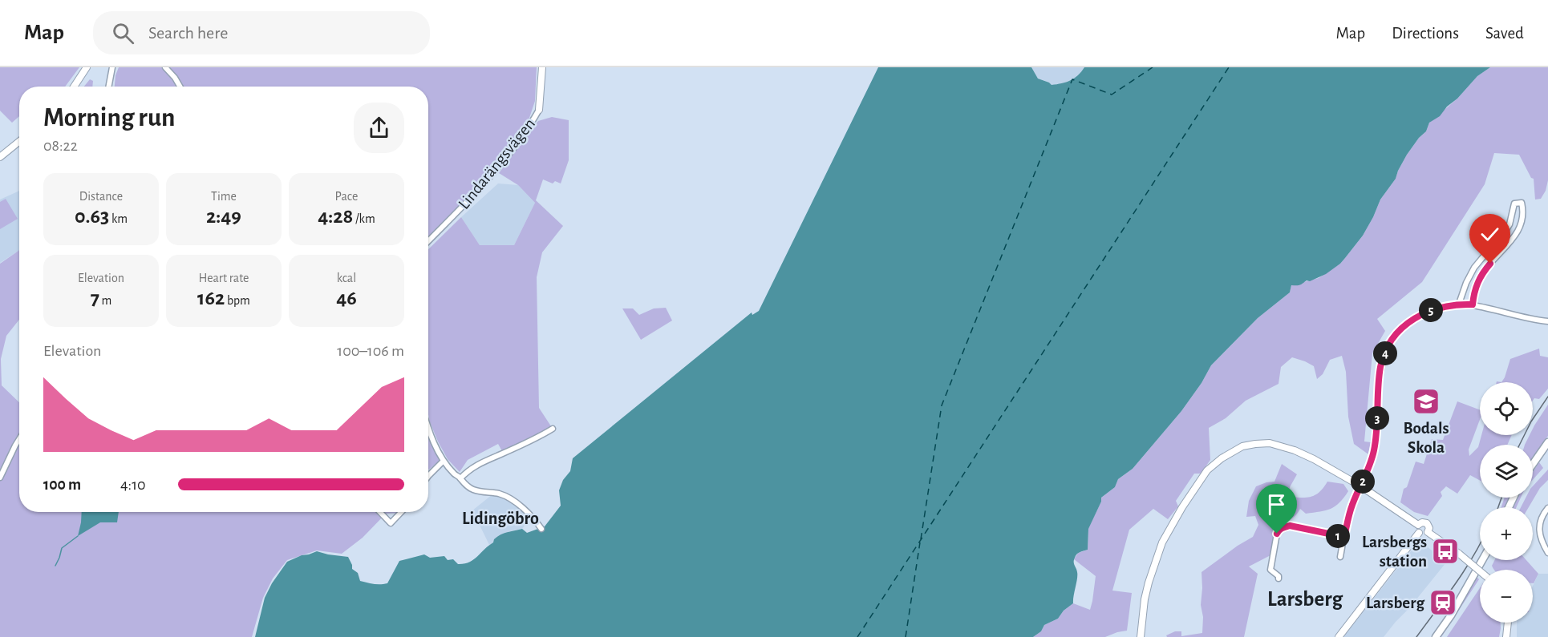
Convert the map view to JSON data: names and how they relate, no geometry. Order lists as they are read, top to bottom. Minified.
{"streets":{"street":["Lindarängsvägen"]},"districts":["Lidingöbro","Larsberg"],"places":{"school or university":["Bodals Skola"],"bus stop":["Larsbergs station"],"station":["Larsberg"]},"page":{"header":"Map","search":"Search here","nav":["Map","Directions","Saved"],"heading":["Morning run","08:22"],"stats":[["Distance","0.63 km"],["Time","2:49"],["Pace","4:28 /km"],["Elevation","7 m"],["Heart rate","162 bpm"],["kcal","46"]],"pins":["5","4","3","2","1"],"chart":["Elevation","100–106 m"],"map_buttons":["+","−"],"list":[{"name":"100 m","note":"4:10"}]}}
